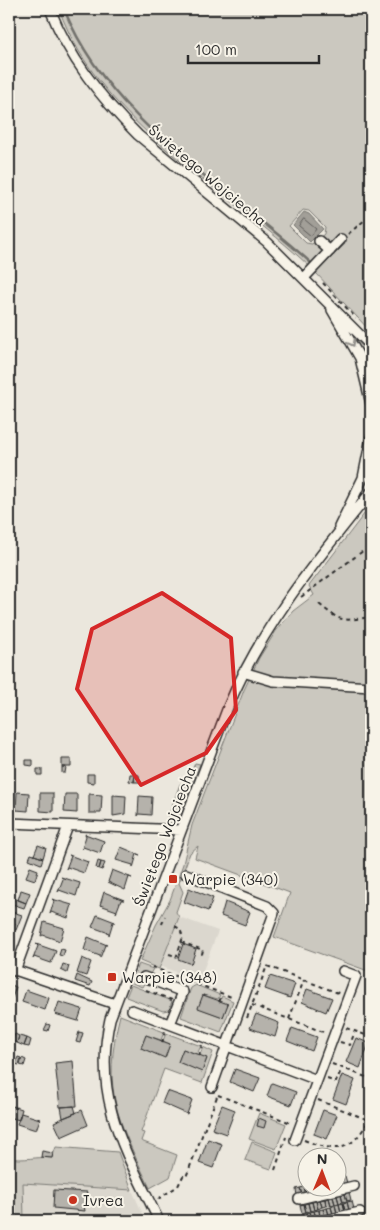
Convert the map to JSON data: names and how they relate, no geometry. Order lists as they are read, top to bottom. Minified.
{"streets":{"street":["Świętego Wojciecha"]},"places":{"transit":["Warpie (340)","Warpie (348)"],"other":["Ivrea"]},"scale_bar":"100 m","north":"top"}
